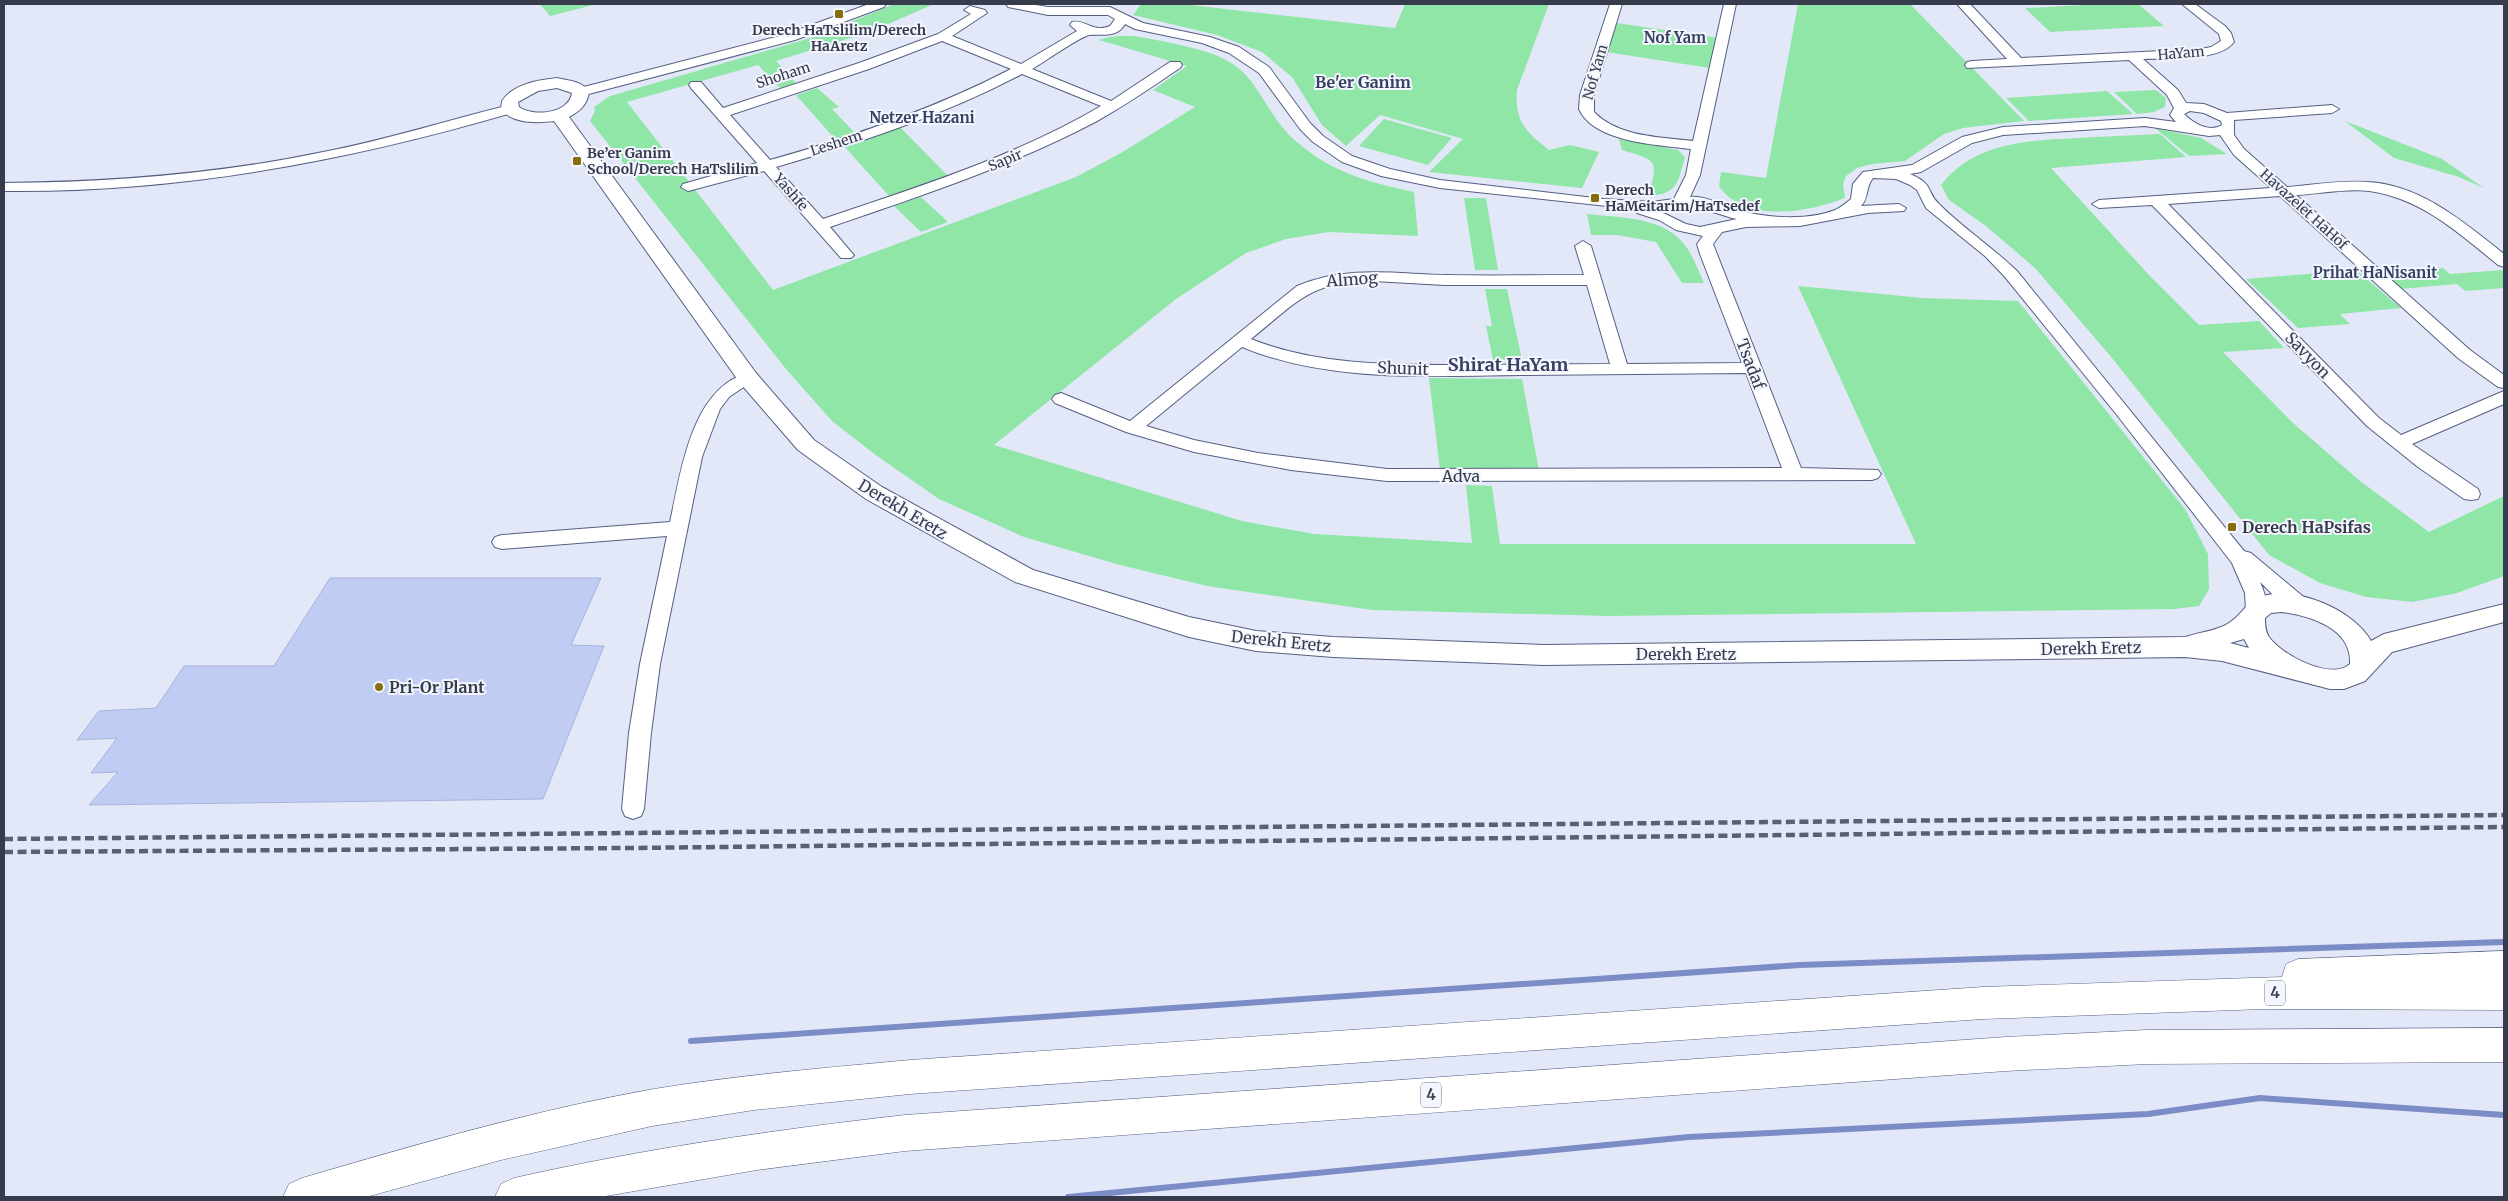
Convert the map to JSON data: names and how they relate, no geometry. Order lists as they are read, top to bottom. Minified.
{"streets":{"highway":["4"],"main road":["Derekh Eretz"],"street":["HaYam","Nof Yam","Shoham","Leshem","Sapir","Yashfe","Havazelet HaHof","Almog","Savyon","Tsadaf","Shunit","Adva"]},"crossings":[["HaYam","Havazelet HaHof"],["Shoham","Yashfe"],["Leshem","Yashfe"],["Sapir","Yashfe"],["Almog","Shunit"],["Almog","Adva"],["Tsadaf","Shunit"],["Tsadaf","Adva"]],"districts":["Nof Yam","Be'er Ganim","Netzer Hazani","Prihat HaNisanit","Shirat HaYam"],"places":{"transit":["Derech HaTslilim/Derech HaAretz","Be’er Ganim School/Derech HaTslilim","Derech HaMeitarim/HaTsedef","Derech HaPsifas"],"other":["Pri-Or Plant"]}}
